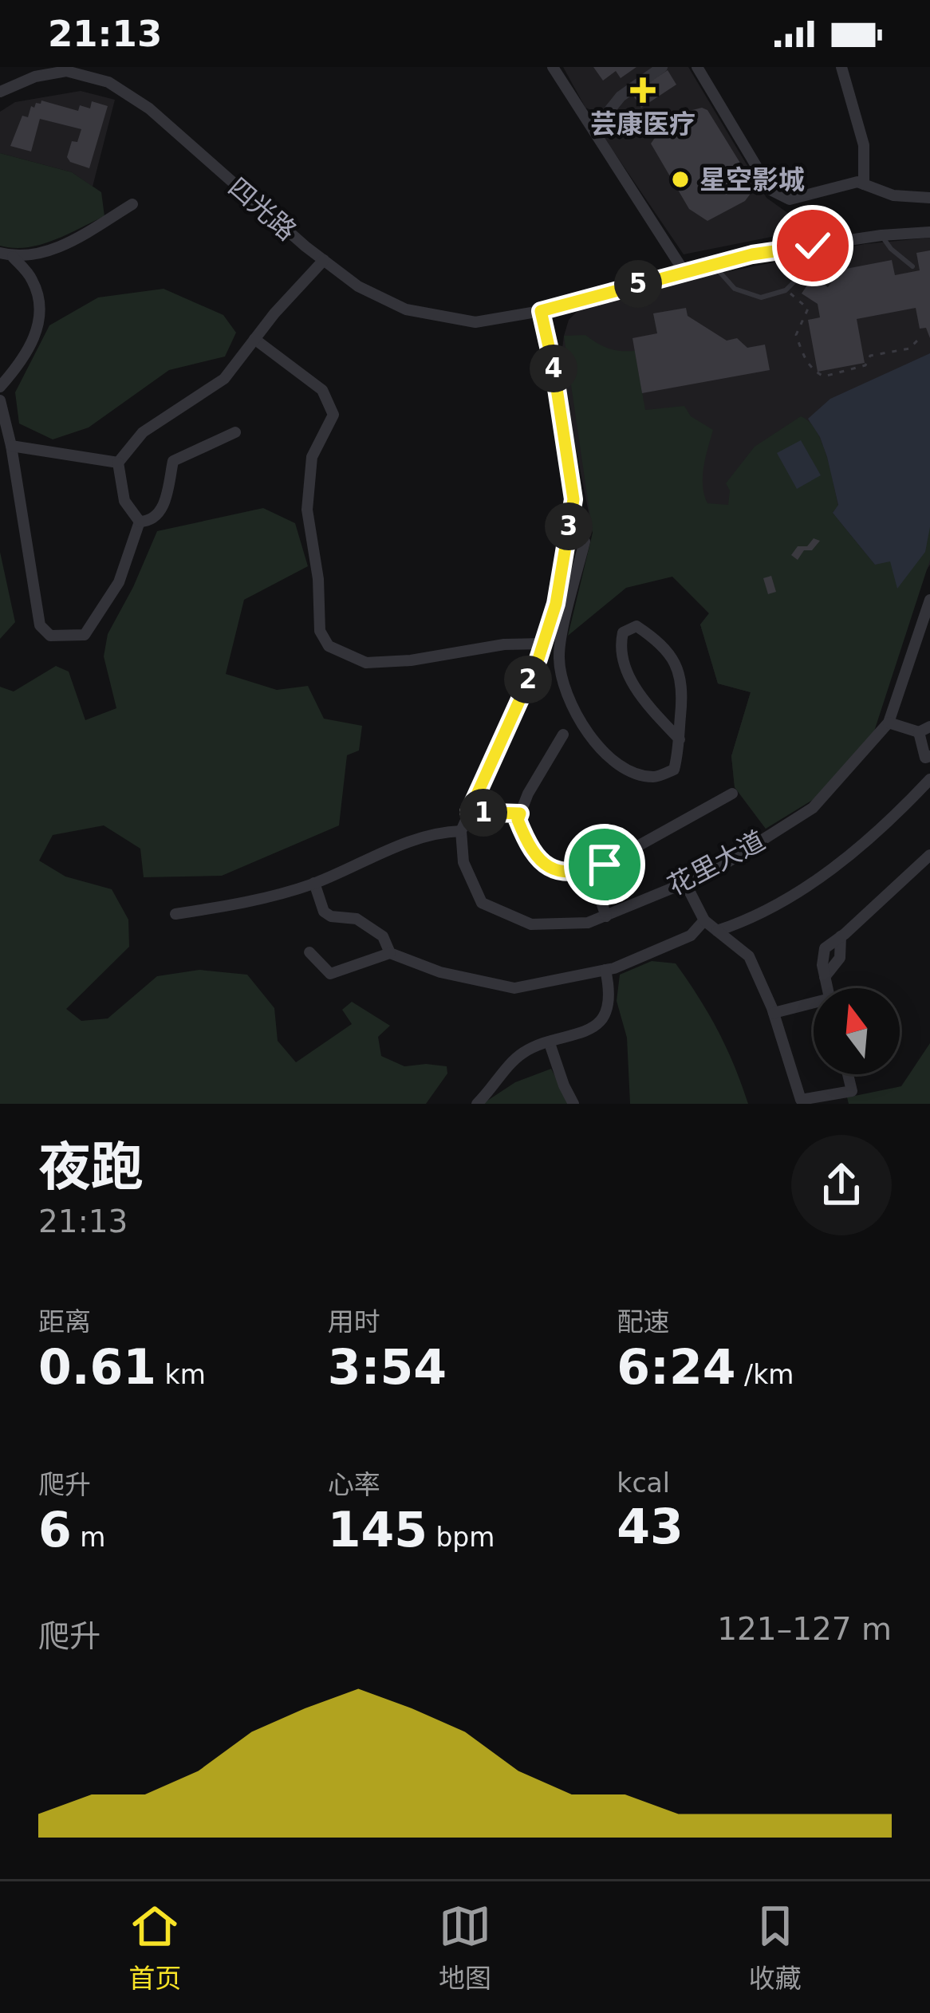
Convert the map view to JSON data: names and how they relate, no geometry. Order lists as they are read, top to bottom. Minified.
{"streets":{"street":["四光路","花里大道"]},"places":{"health":["芸康医疗"],"other":["星空影城"]},"north":"top","page":{"status":"21:13","pins":["5","4","3","2","1"],"heading":["夜跑","21:13"],"stats":[["距离","0.61 km"],["用时","3:54"],["配速","6:24 /km"],["爬升","6 m"],["心率","145 bpm"],["kcal","43"]],"chart":["爬升","121–127 m"],"tabs":["首页","地图","收藏"]}}
